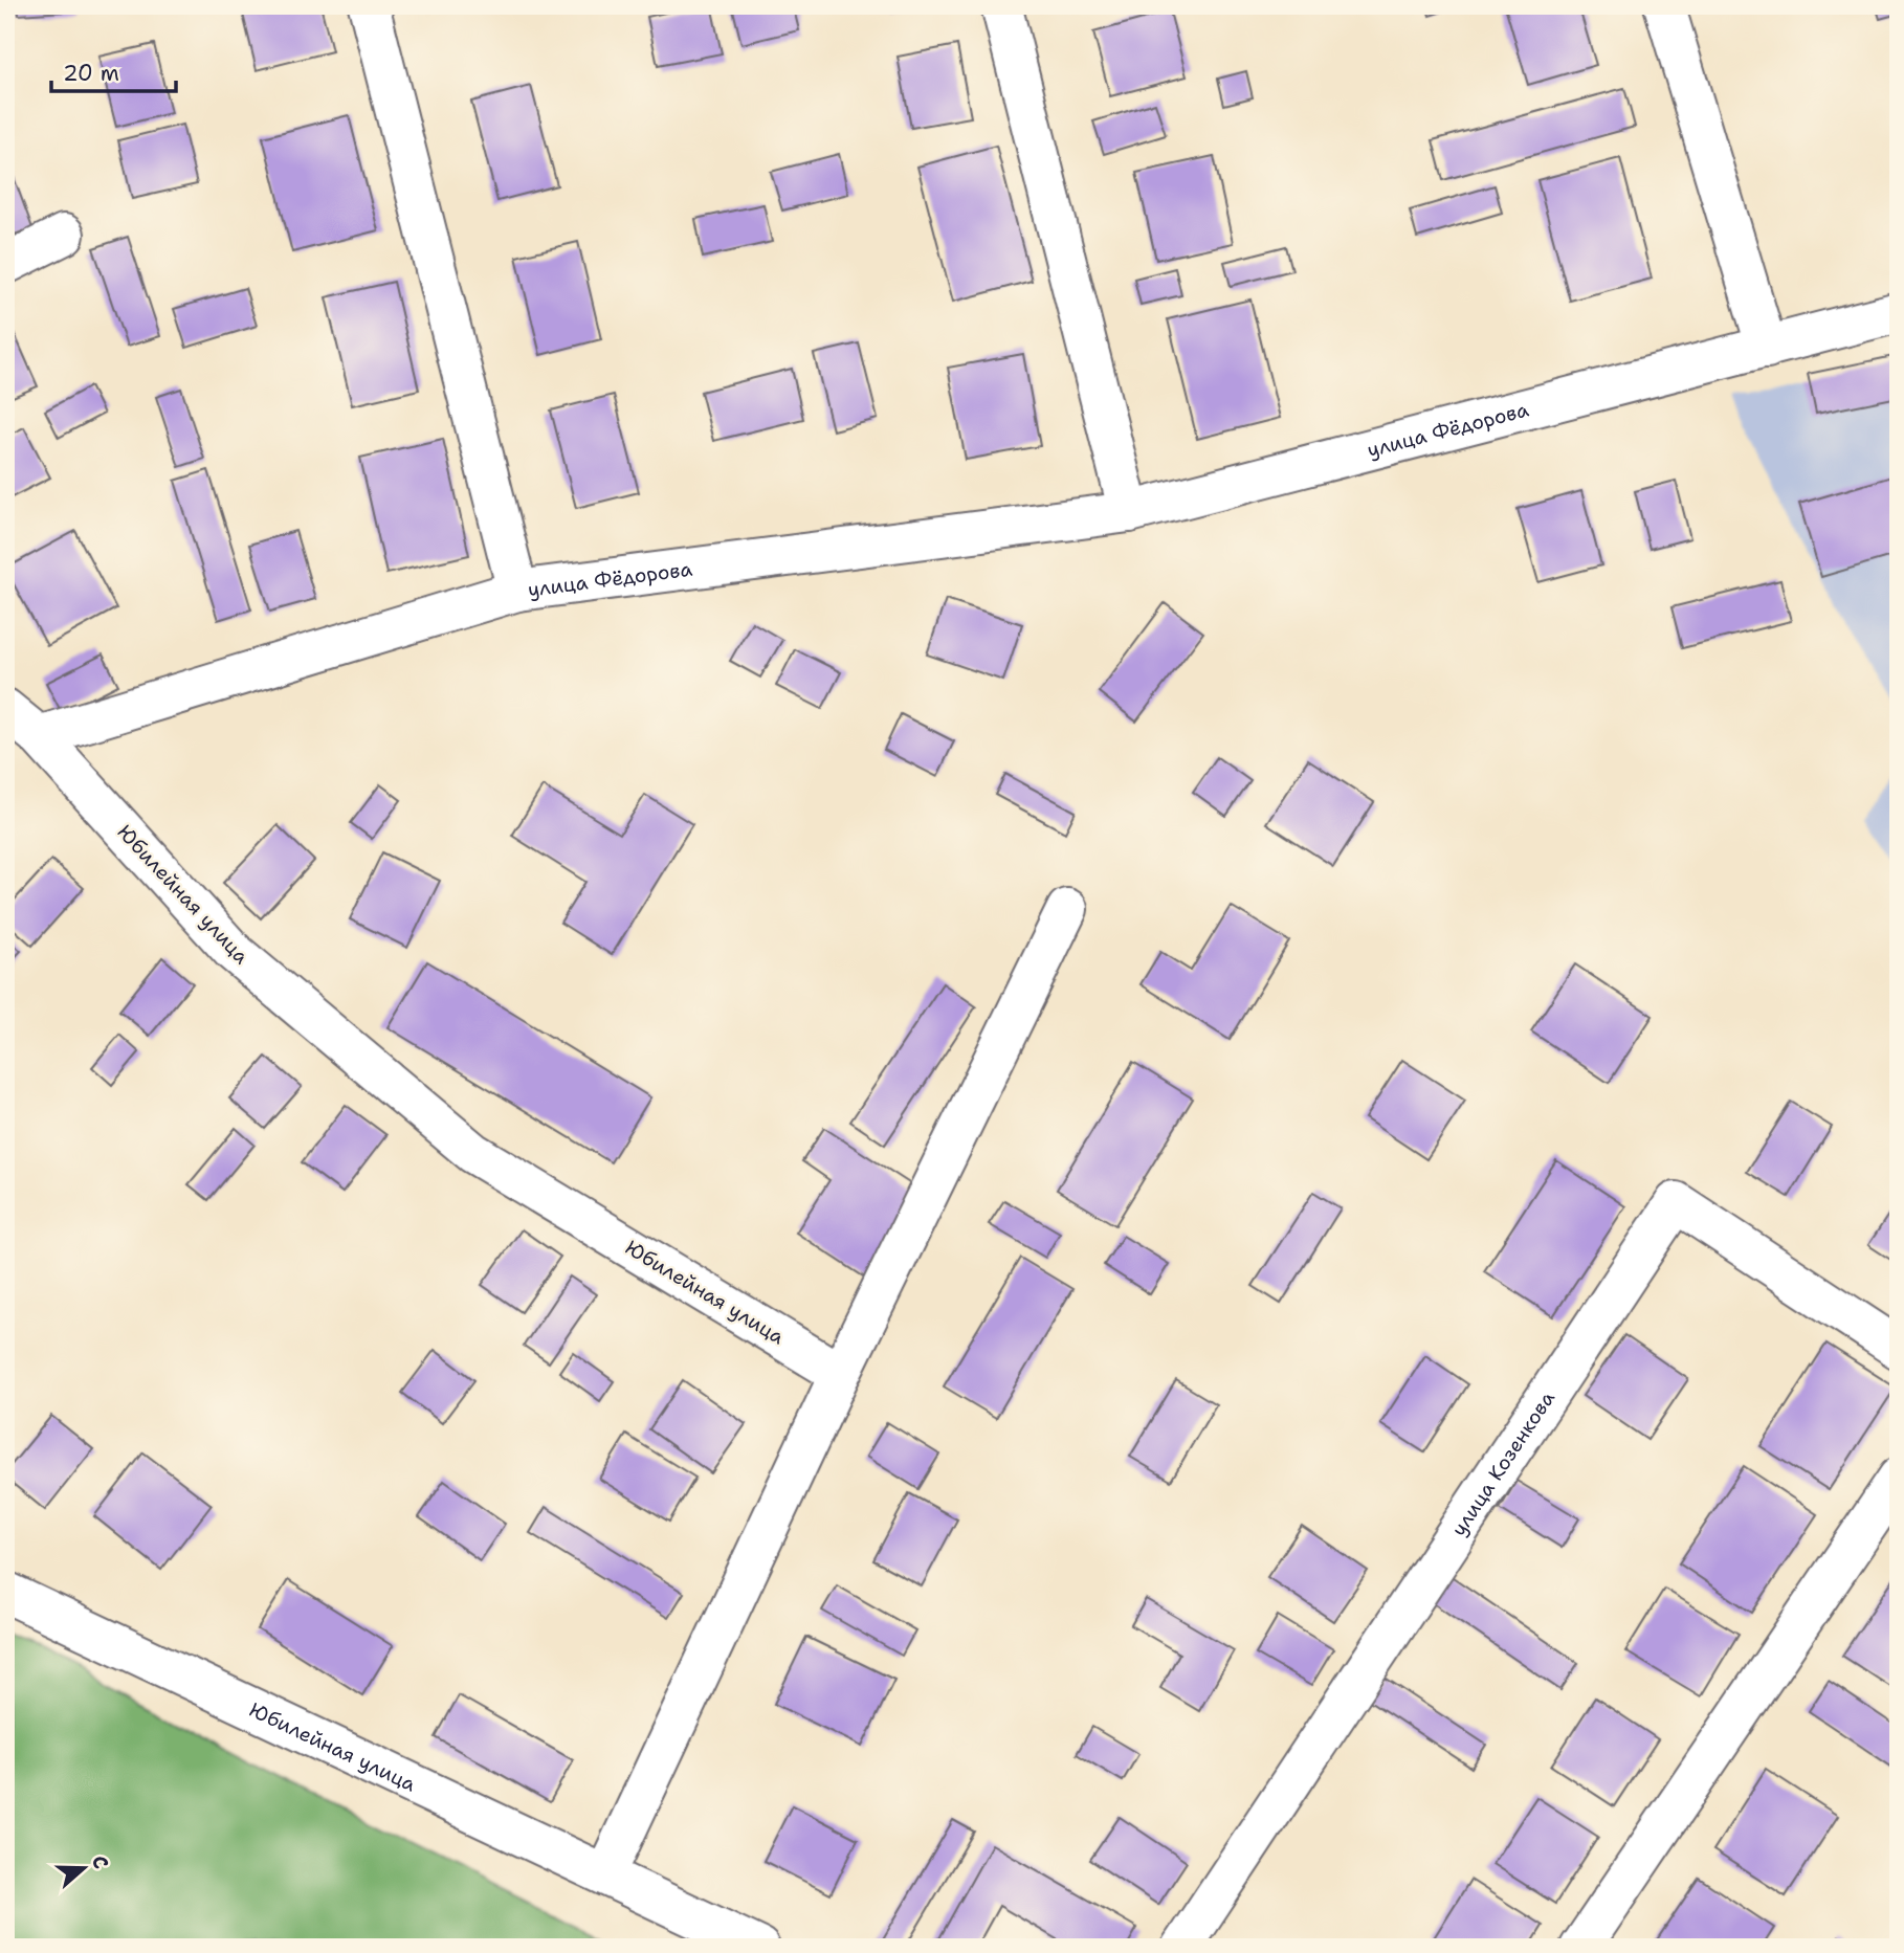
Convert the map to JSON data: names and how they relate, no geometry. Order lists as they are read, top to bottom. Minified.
{"streets":{"street":["улица Фёдорова","Юбилейная улица","улица Козенкова"]},"scale_bar":"20 m","north":"right"}
